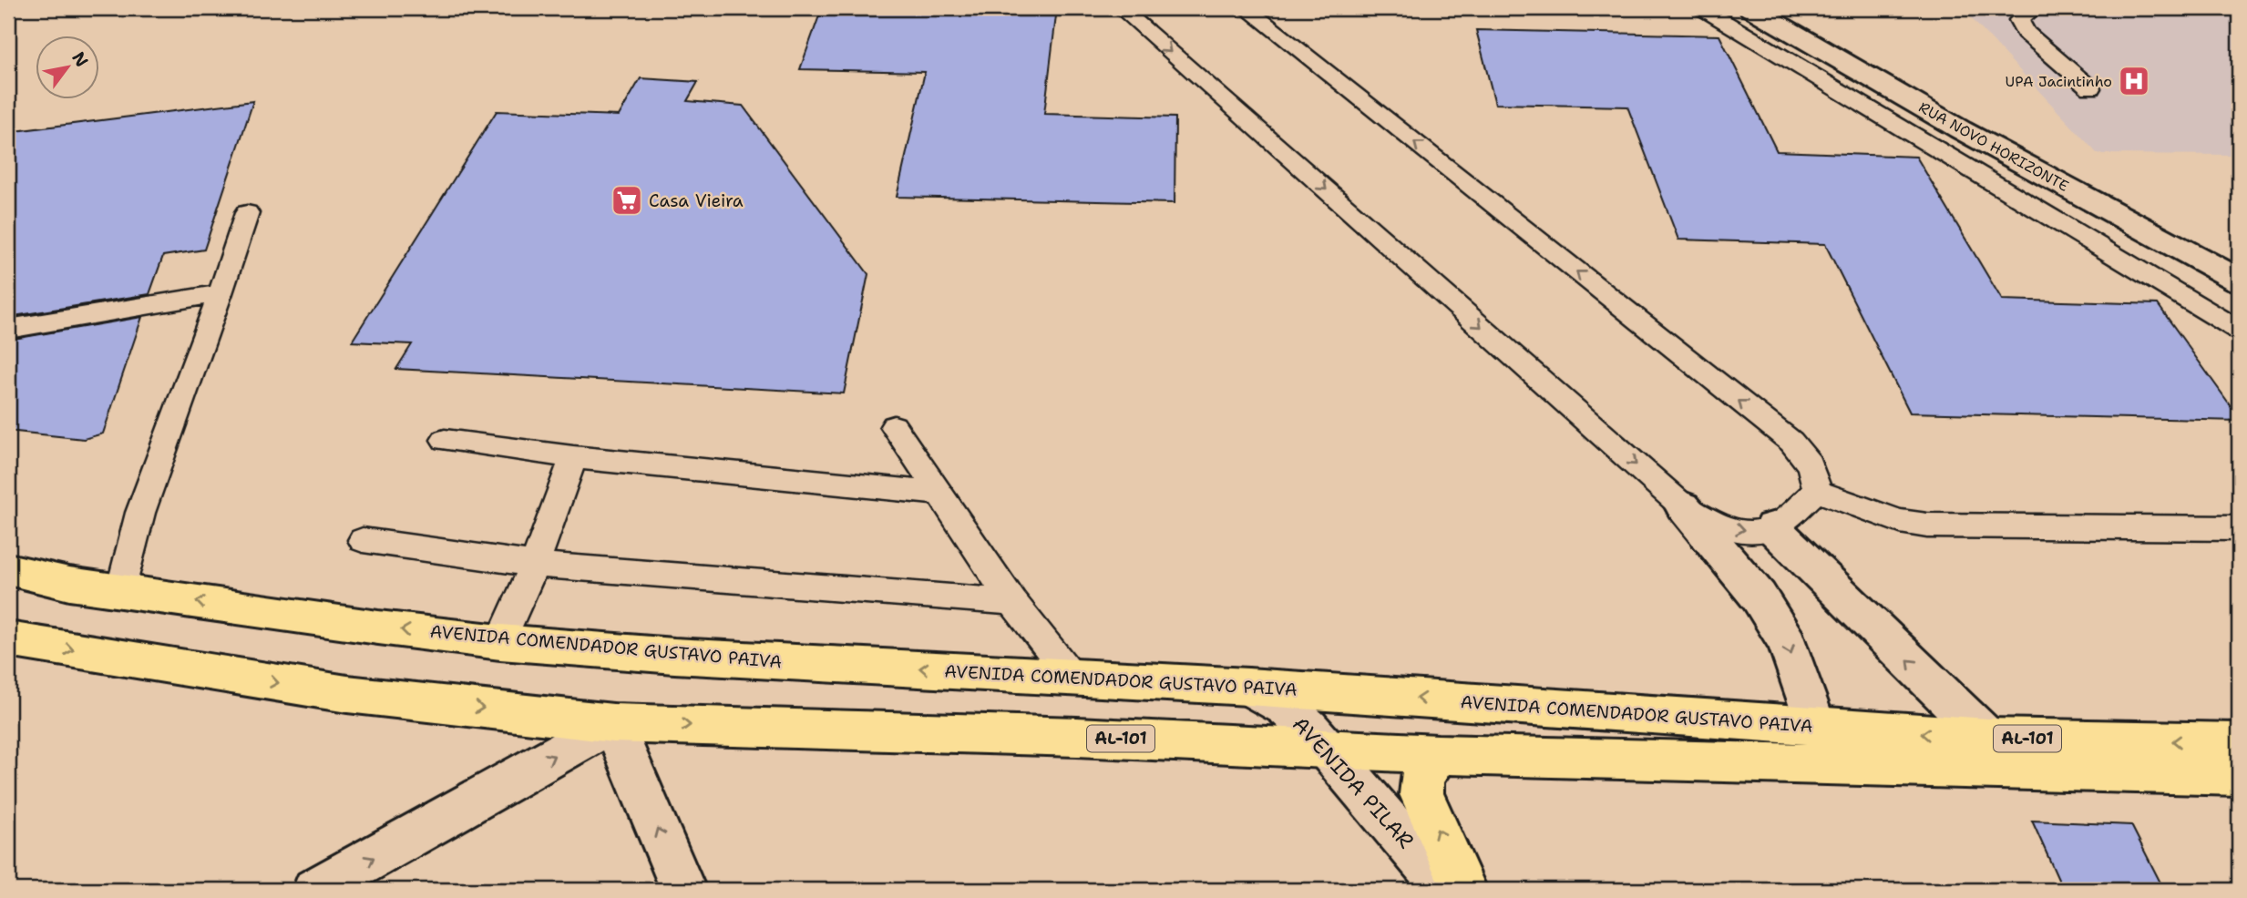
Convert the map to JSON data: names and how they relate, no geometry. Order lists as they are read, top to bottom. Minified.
{"streets":{"main road":["AVENIDA COMENDADOR GUSTAVO PAIVA","AL-101"],"street":["RUA NOVO HORIZONTE","AVENIDA PILAR"]},"crossings":[["AVENIDA COMENDADOR GUSTAVO PAIVA","AVENIDA PILAR"],["AL-101","AVENIDA PILAR"]],"places":{"hospital":["UPA Jacintinho"],"supermarket":["Casa Vieira"]},"north":"top right"}
